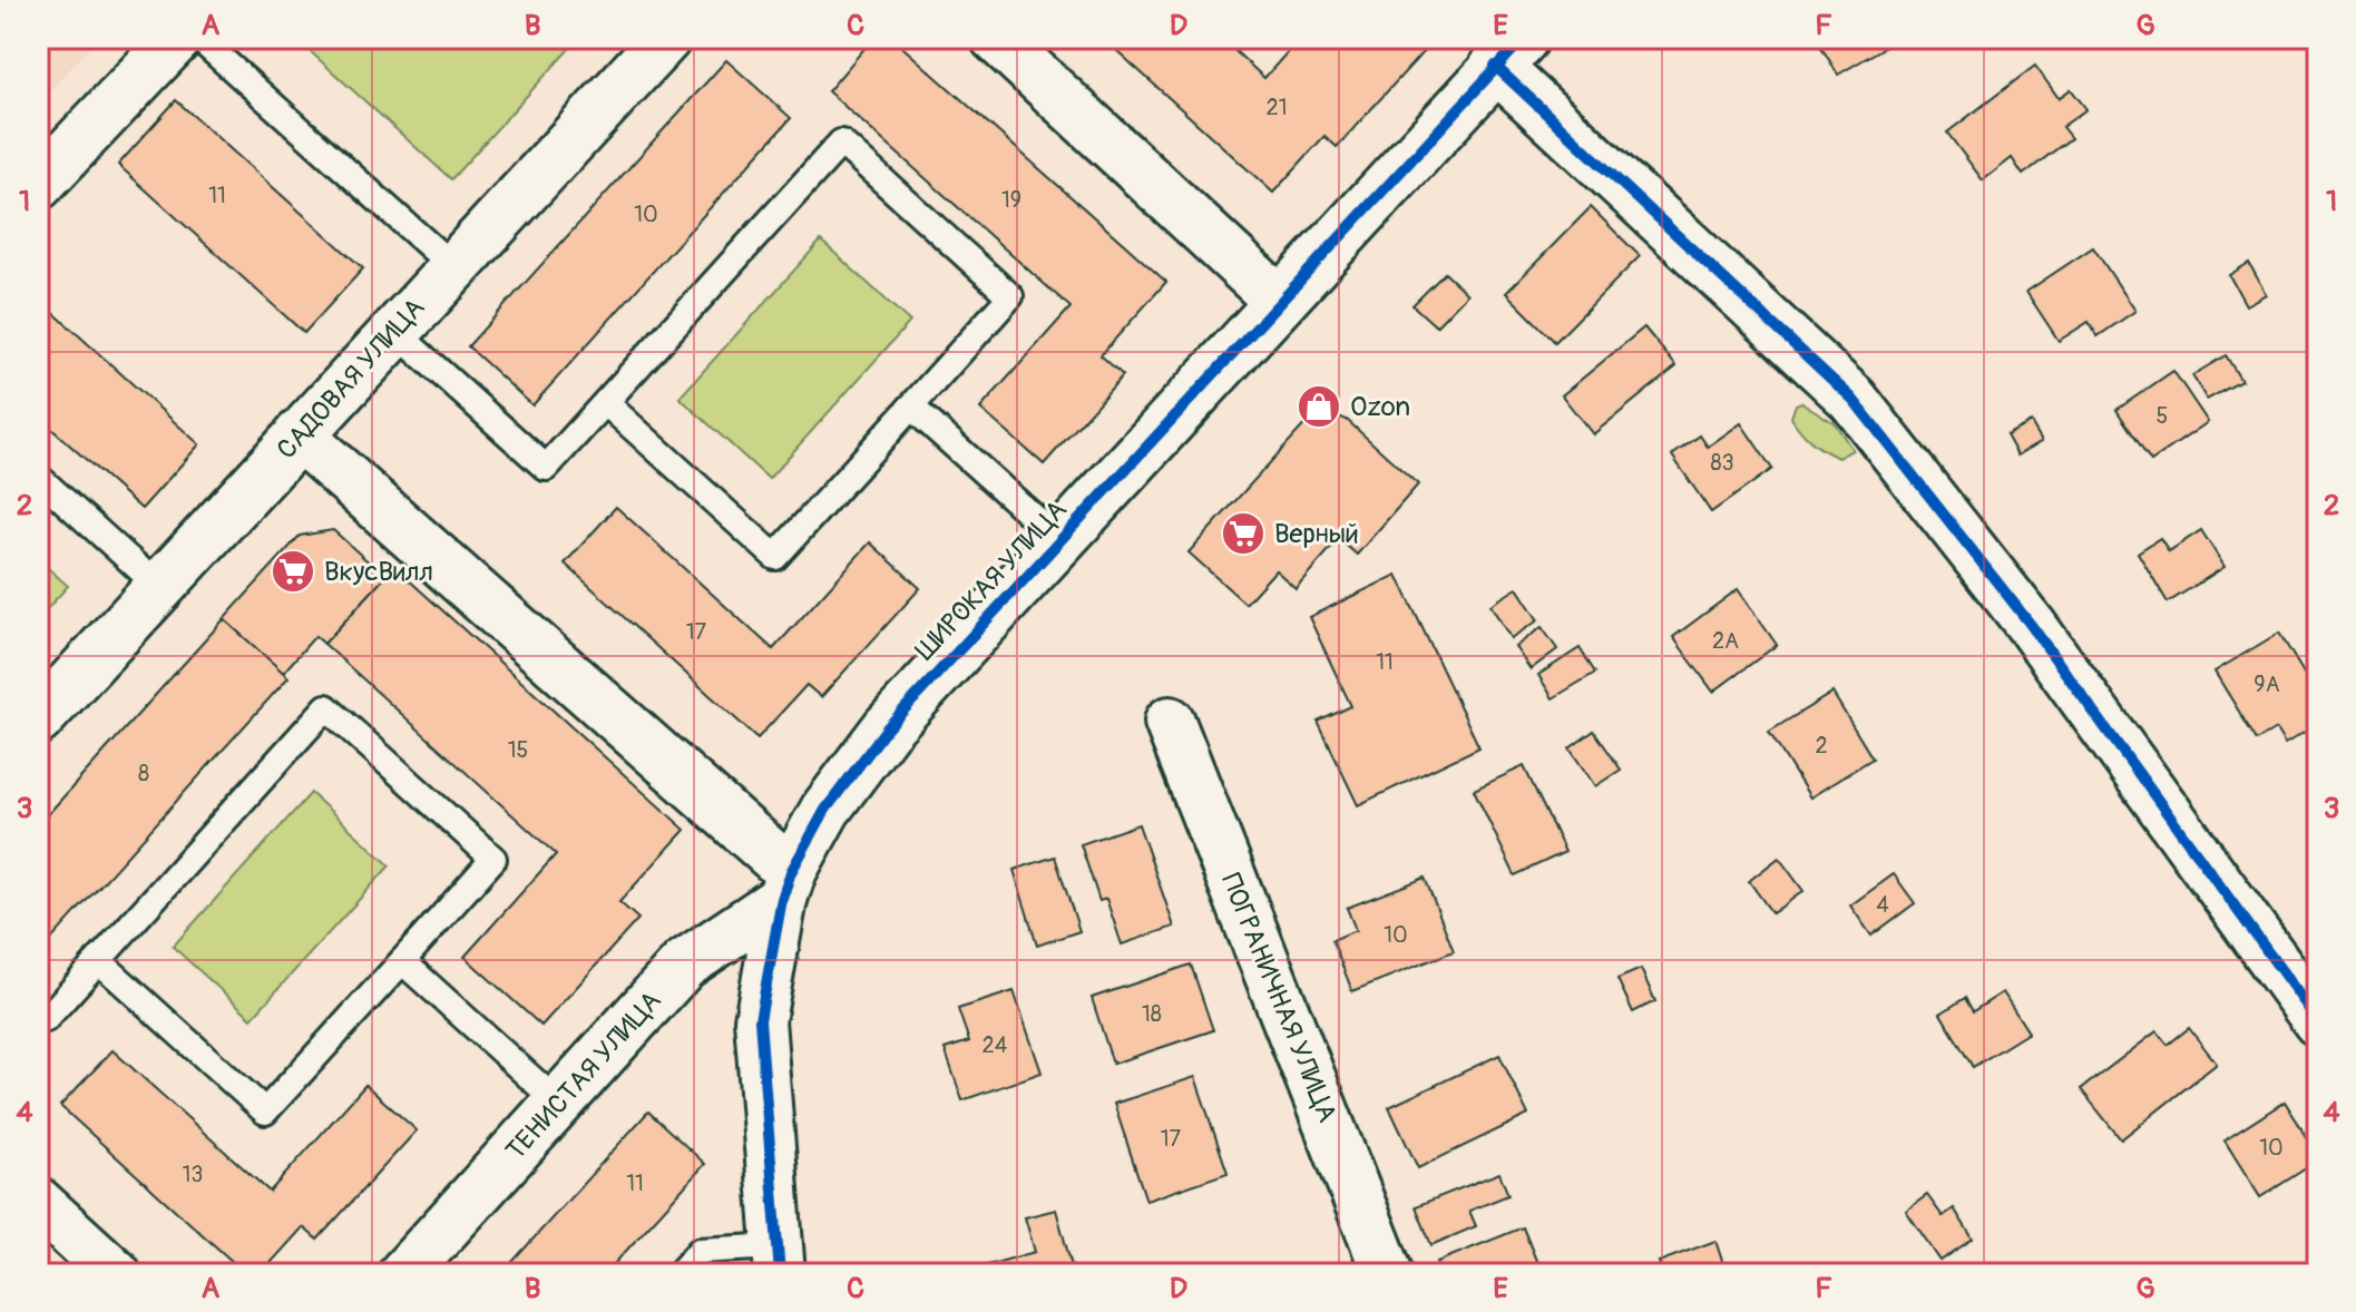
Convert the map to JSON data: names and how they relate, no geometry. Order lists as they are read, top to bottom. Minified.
{"streets":{"street":["САДОВАЯ УЛИЦА","ШИРОКАЯ УЛИЦА","ПОГРАНИЧНАЯ УЛИЦА","ТЕНИСТАЯ УЛИЦА"]},"crossings":[["ШИРОКАЯ УЛИЦА","ТЕНИСТАЯ УЛИЦА"]],"places":{"shop":["Ozon"],"supermarket":["Верный","ВкусВилл"]},"house_numbers":["21","11","19","10","5","83","17","2А","11","9А","2","15","8","4","10","18","24","17","10","13","11"],"grid":{"columns":["A","B","C","D","E","F","G"],"rows":["1","2","3","4"]}}
